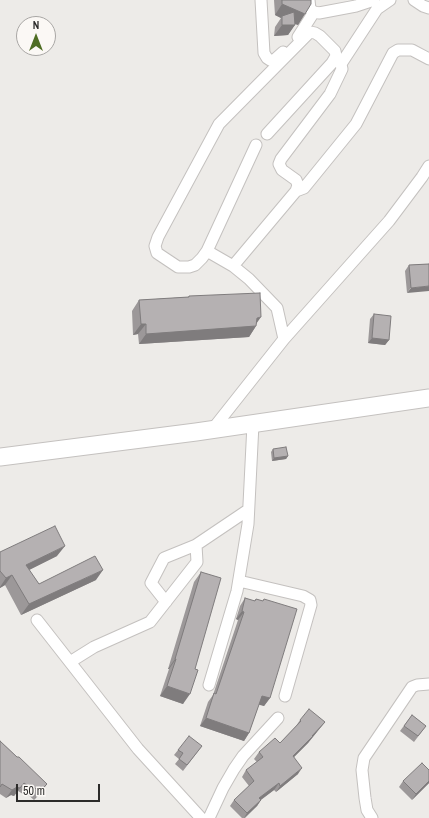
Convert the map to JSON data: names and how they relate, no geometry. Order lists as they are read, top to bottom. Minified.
{"scale_bar":"50 m","north":"top"}
